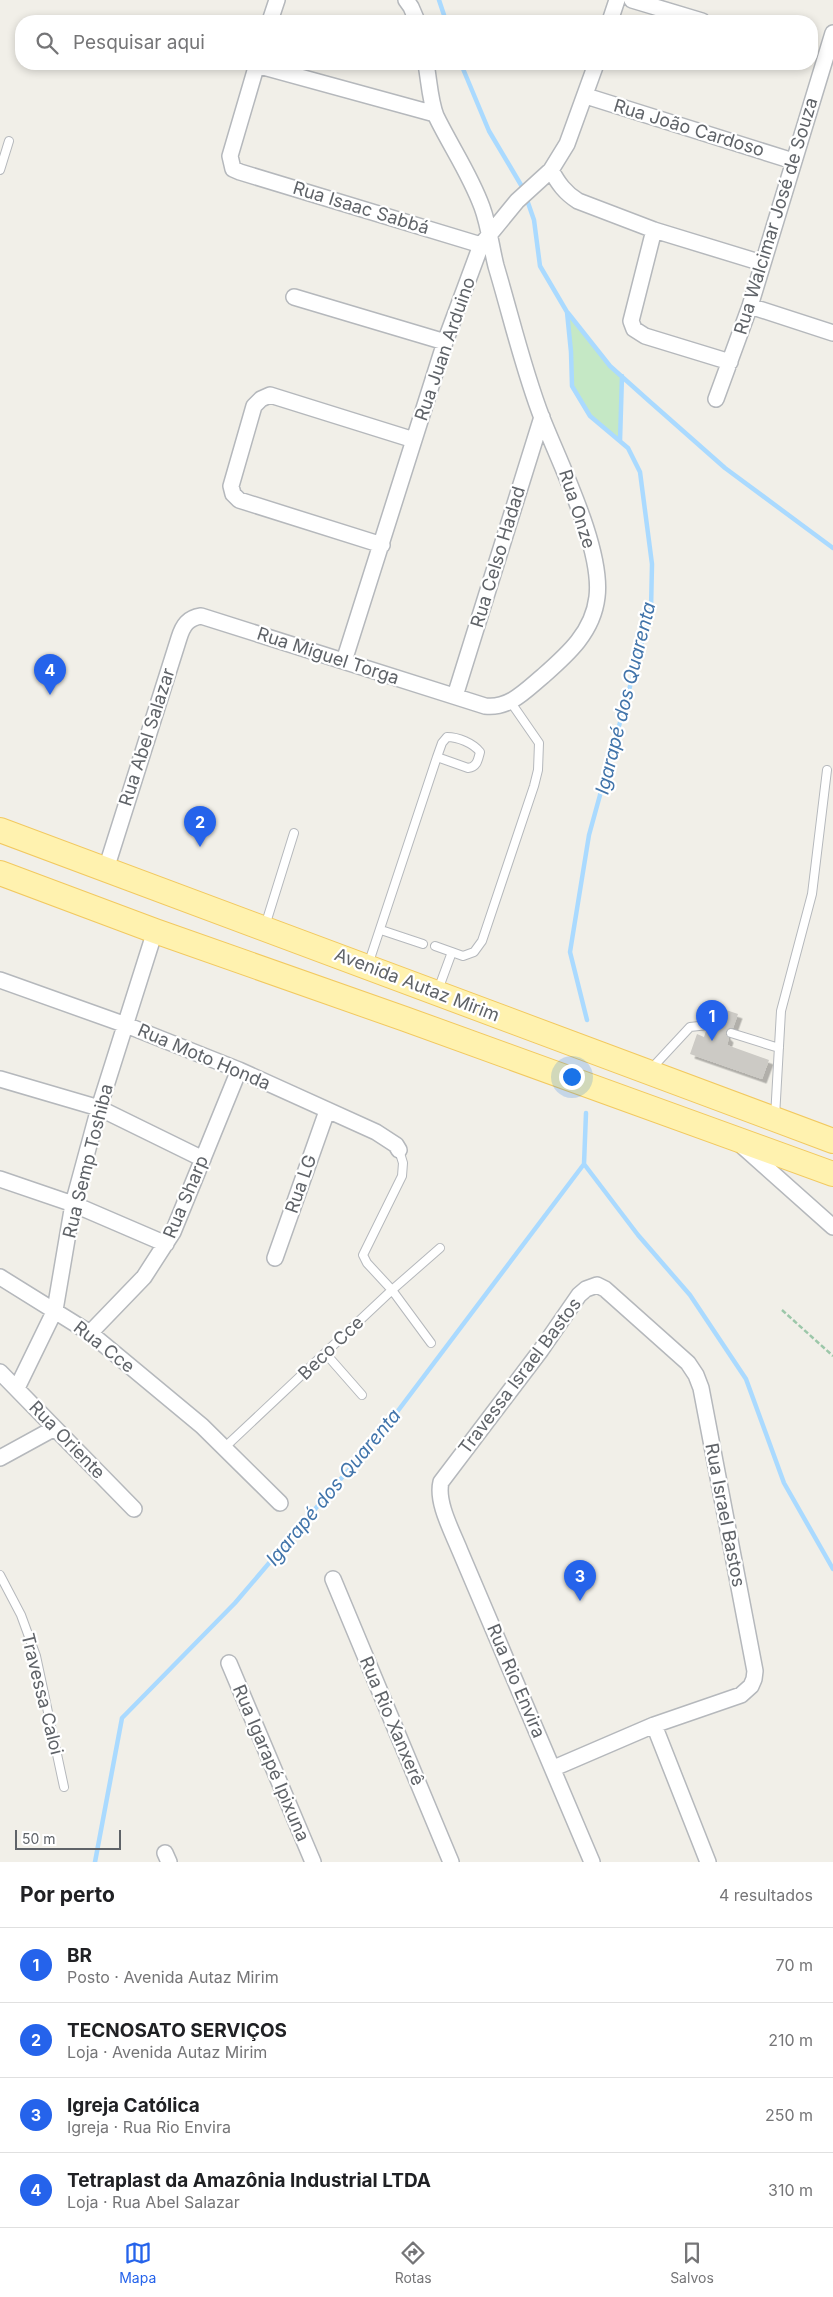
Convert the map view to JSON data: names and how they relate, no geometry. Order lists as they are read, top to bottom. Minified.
{"streets":{"main road":["Avenida Autaz Mirim"],"street":["Rua João Cardoso","Rua Isaac Sabbá","Rua Walcimar José de Souza","Rua Juan Arduino","Rua Onze","Rua Celso Hadad","Rua Miguel Torga","Rua Abel Salazar","Rua Moto Honda","Rua Semp Toshiba","Rua LG","Rua Sharp","Rua Cce","Travessa Israel Bastos","Rua Oriente","Rua Israel Bastos","Rua Rio Envira","Rua Rio Xanxerê","Rua Igarapé Ipixuna"],"lane":["Beco Cce","Travessa Caloi"]},"crossings":[["Rua João Cardoso","Rua Walcimar José de Souza"],["Rua João Cardoso","Rua Juan Arduino"],["Rua Isaac Sabbá","Rua Juan Arduino"],["Rua Isaac Sabbá","Rua Onze"],["Rua Juan Arduino","Rua Onze"],["Rua Juan Arduino","Rua Miguel Torga"],["Rua Onze","Rua Celso Hadad"],["Rua Onze","Rua Miguel Torga"],["Rua Celso Hadad","Rua Miguel Torga"],["Rua Miguel Torga","Rua Abel Salazar"],["Rua Abel Salazar","Avenida Autaz Mirim"],["Avenida Autaz Mirim","Rua Semp Toshiba"],["Rua Moto Honda","Rua Semp Toshiba"],["Rua Moto Honda","Rua LG"],["Rua Moto Honda","Rua Sharp"],["Rua Semp Toshiba","Rua Cce"],["Rua Semp Toshiba","Rua Oriente"],["Rua Sharp","Rua Cce"],["Rua Cce","Beco Cce"],["Travessa Israel Bastos","Rua Israel Bastos"],["Travessa Israel Bastos","Rua Rio Envira"]],"water":["Igarapé dos Quarenta"],"scale_bar":"50 m","page":{"search":"Pesquisar aqui","pins":["4","2","1","3"],"scale":"50 m","heading":["Por perto","4 resultados"],"list":[{"mark":"1","name":"BR","note":"Posto · Avenida Autaz Mirim","value":"70 m"},{"mark":"2","name":"TECNOSATO SERVIÇOS","note":"Loja · Avenida Autaz Mirim","value":"210 m"},{"mark":"3","name":"Igreja Católica","note":"Igreja · Rua Rio Envira","value":"250 m"},{"mark":"4","name":"Tetraplast da Amazônia Industrial LTDA","note":"Loja · Rua Abel Salazar","value":"310 m"}],"nav":["Mapa","Rotas","Salvos"]}}
